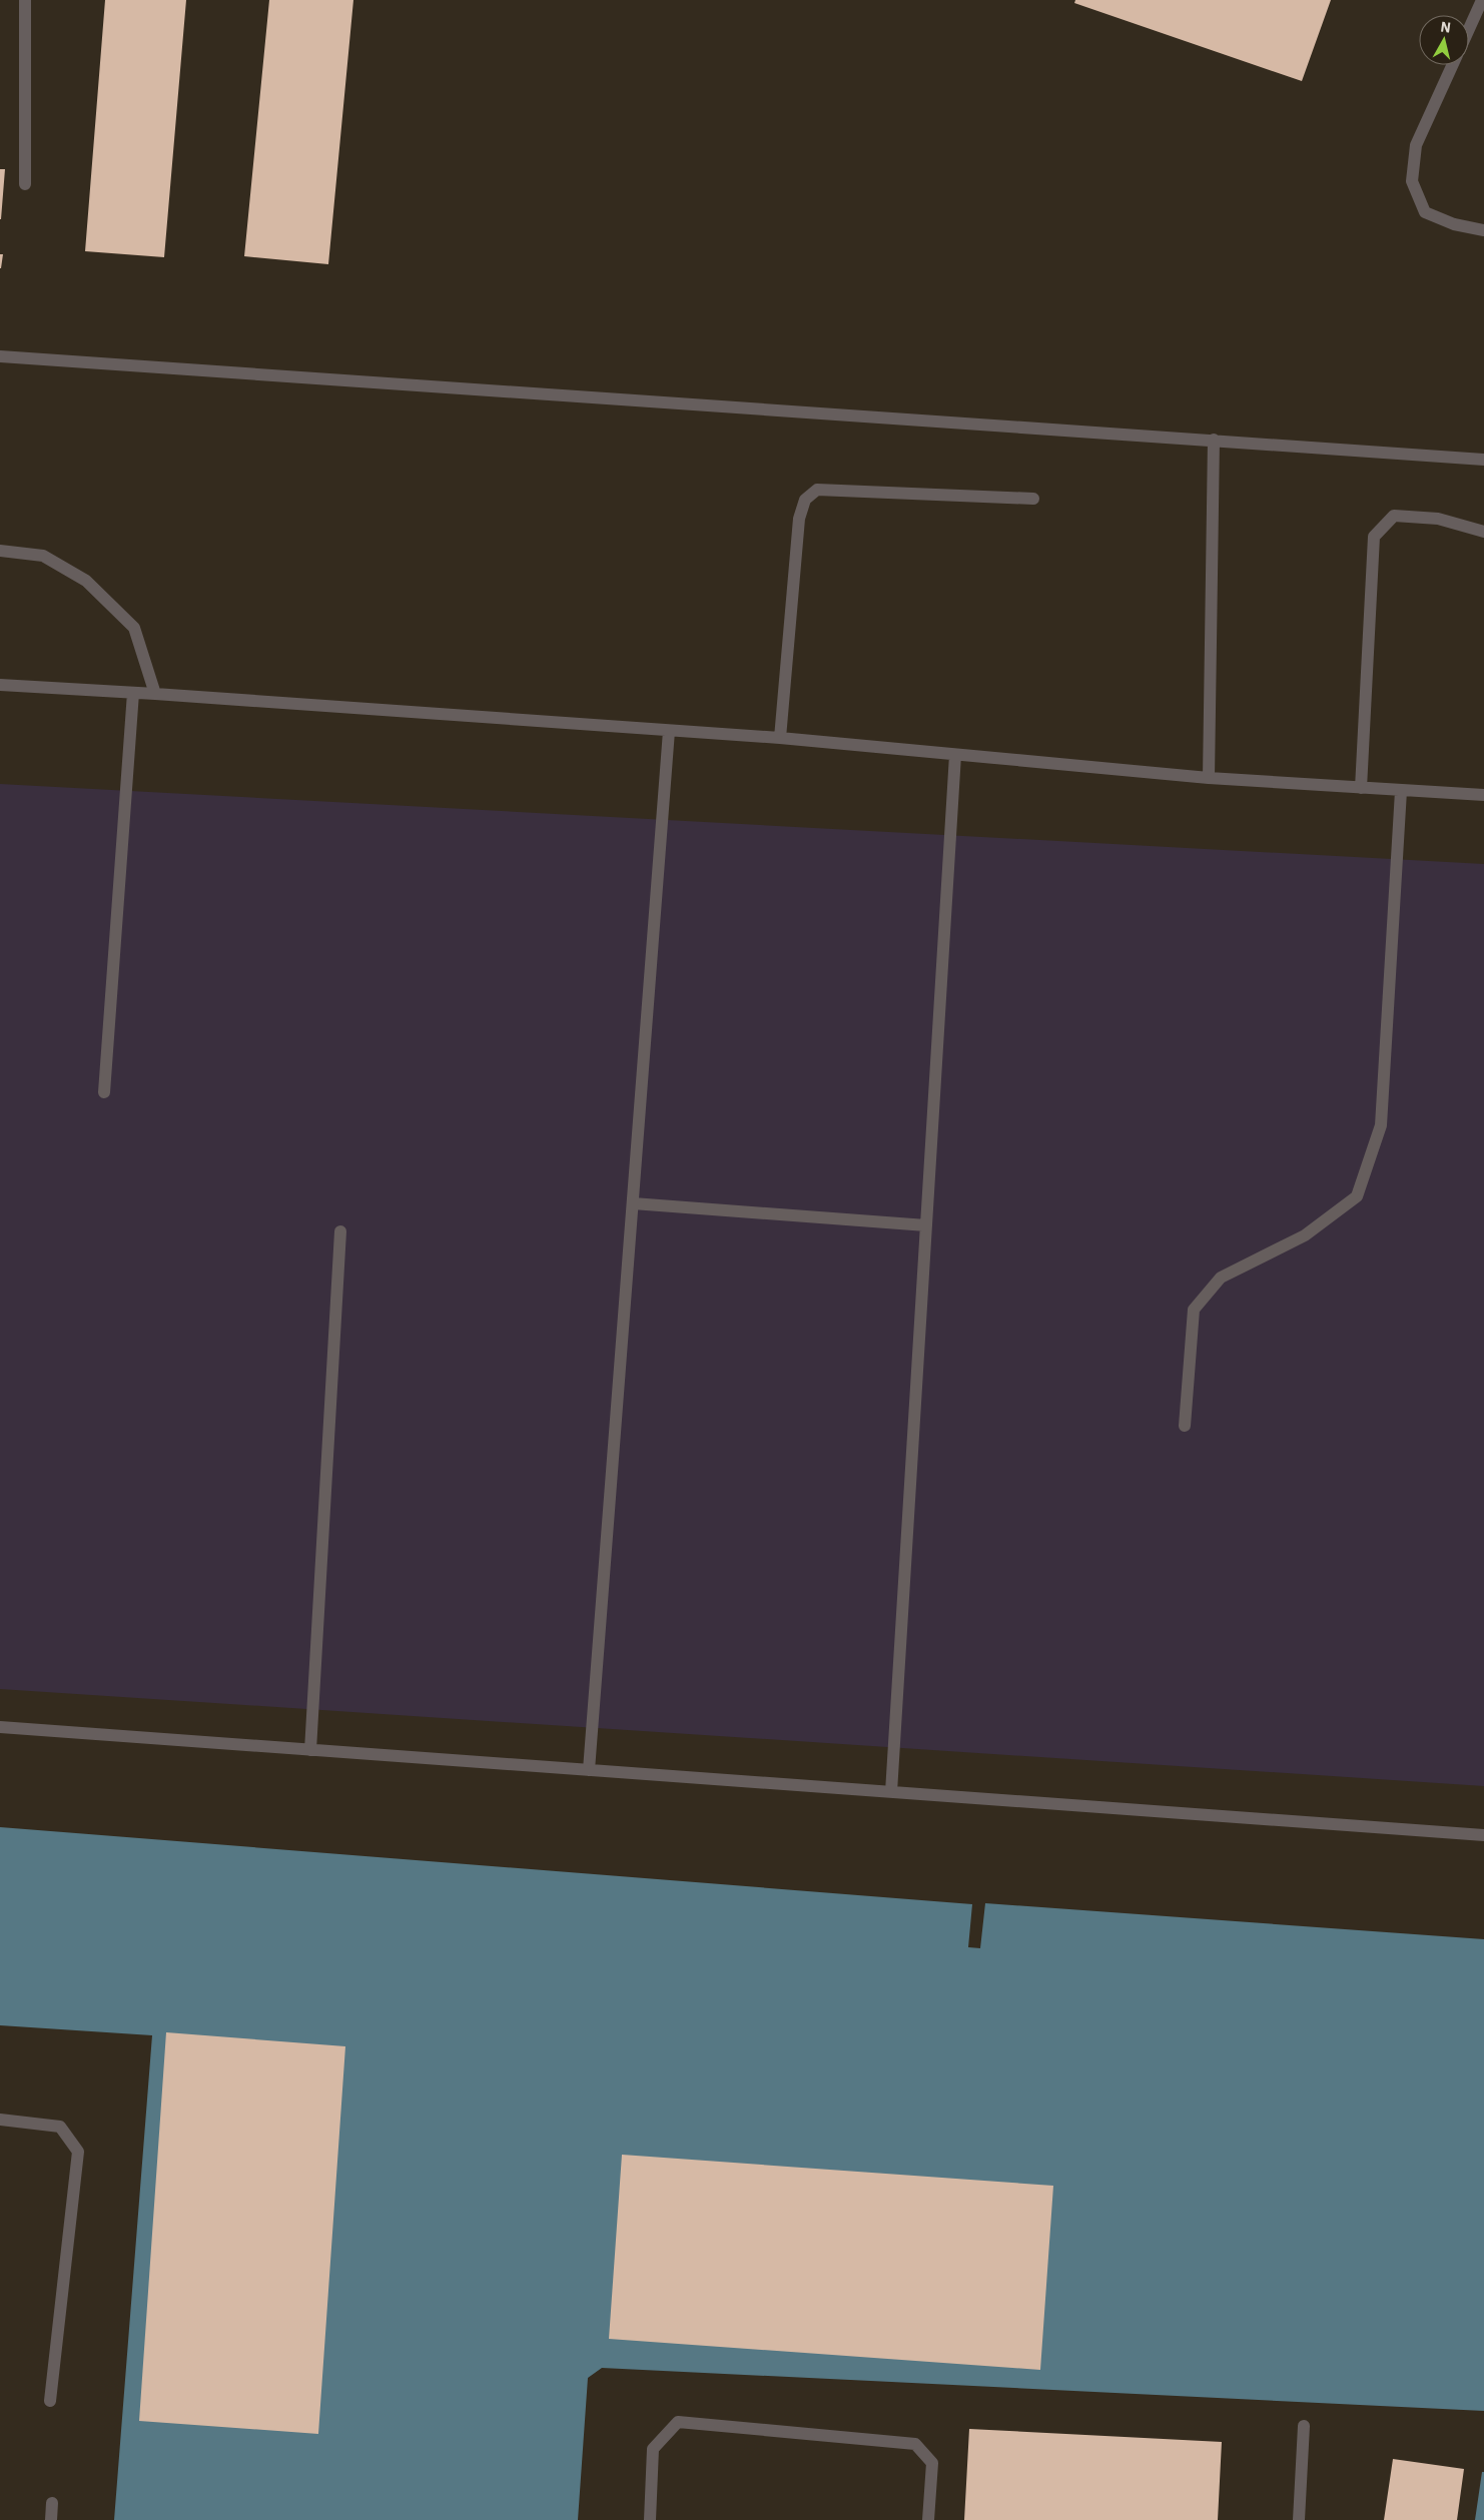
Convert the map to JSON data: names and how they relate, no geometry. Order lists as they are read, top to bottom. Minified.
{"north":"top"}
